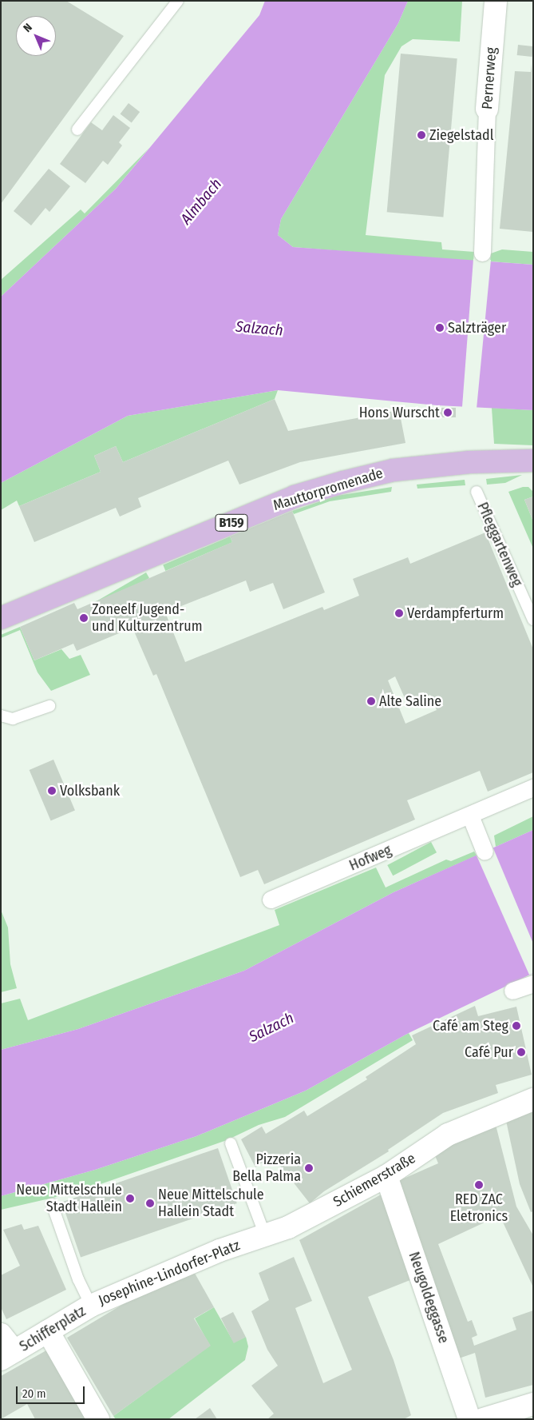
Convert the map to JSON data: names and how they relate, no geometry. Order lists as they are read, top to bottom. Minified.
{"streets":{"main road":["Mauttorpromenade","B159"],"street":["Pernerweg","Hofweg","Schiemerstraße","Josephine-Lindorfer-Platz","Neugoldeggasse","Schifferplatz"],"lane":["Pfleggartenweg"]},"crossings":[["Schiemerstraße","Josephine-Lindorfer-Platz"],["Schiemerstraße","Neugoldeggasse"],["Josephine-Lindorfer-Platz","Schifferplatz"]],"water":["Almbach","Salzach"],"places":["Ziegelstadl","Salzträger","Hons Wurscht","Verdampferturm","Zoneelf Jugend- und Kulturzentrum","Alte Saline","Volksbank","Café am Steg","Café Pur","Pizzeria Bella Palma","RED ZAC Eletronics","Neue Mittelschule Stadt Hallein","Neue Mittelschule Hallein Stadt"],"scale_bar":"20 m","north":"top left"}
